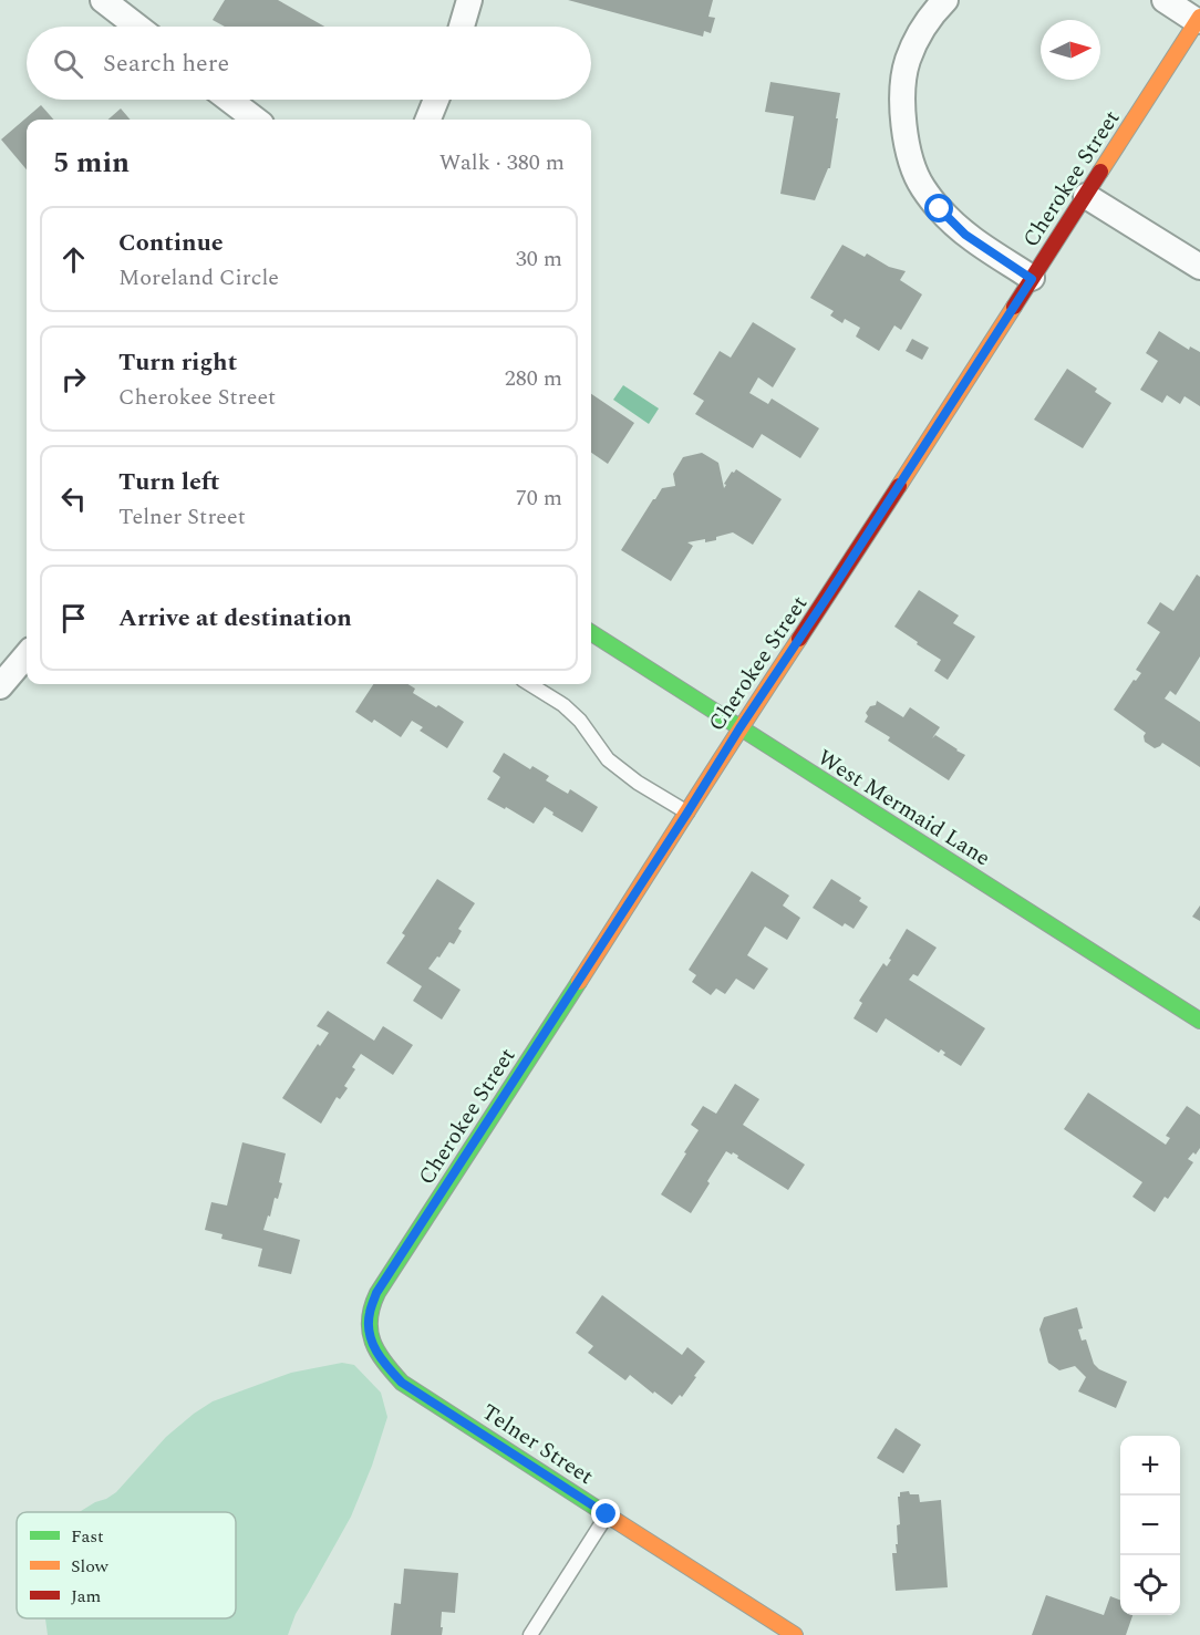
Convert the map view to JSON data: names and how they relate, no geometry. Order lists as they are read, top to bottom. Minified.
{"streets":{"street":["Cherokee Street","West Mermaid Lane","Telner Street"]},"crossings":[["Cherokee Street","West Mermaid Lane"],["Cherokee Street","Telner Street"]],"legend":["Fast","Slow","Jam"],"north":"right","page":{"search":"Search here","heading":["5 min","Walk · 380 m"],"list":[["Continue","Moreland Circle","30 m"],["Turn right","Cherokee Street","280 m"],["Turn left","Telner Street","70 m"],"Arrive at destination"],"map_buttons":["+","−"]}}
